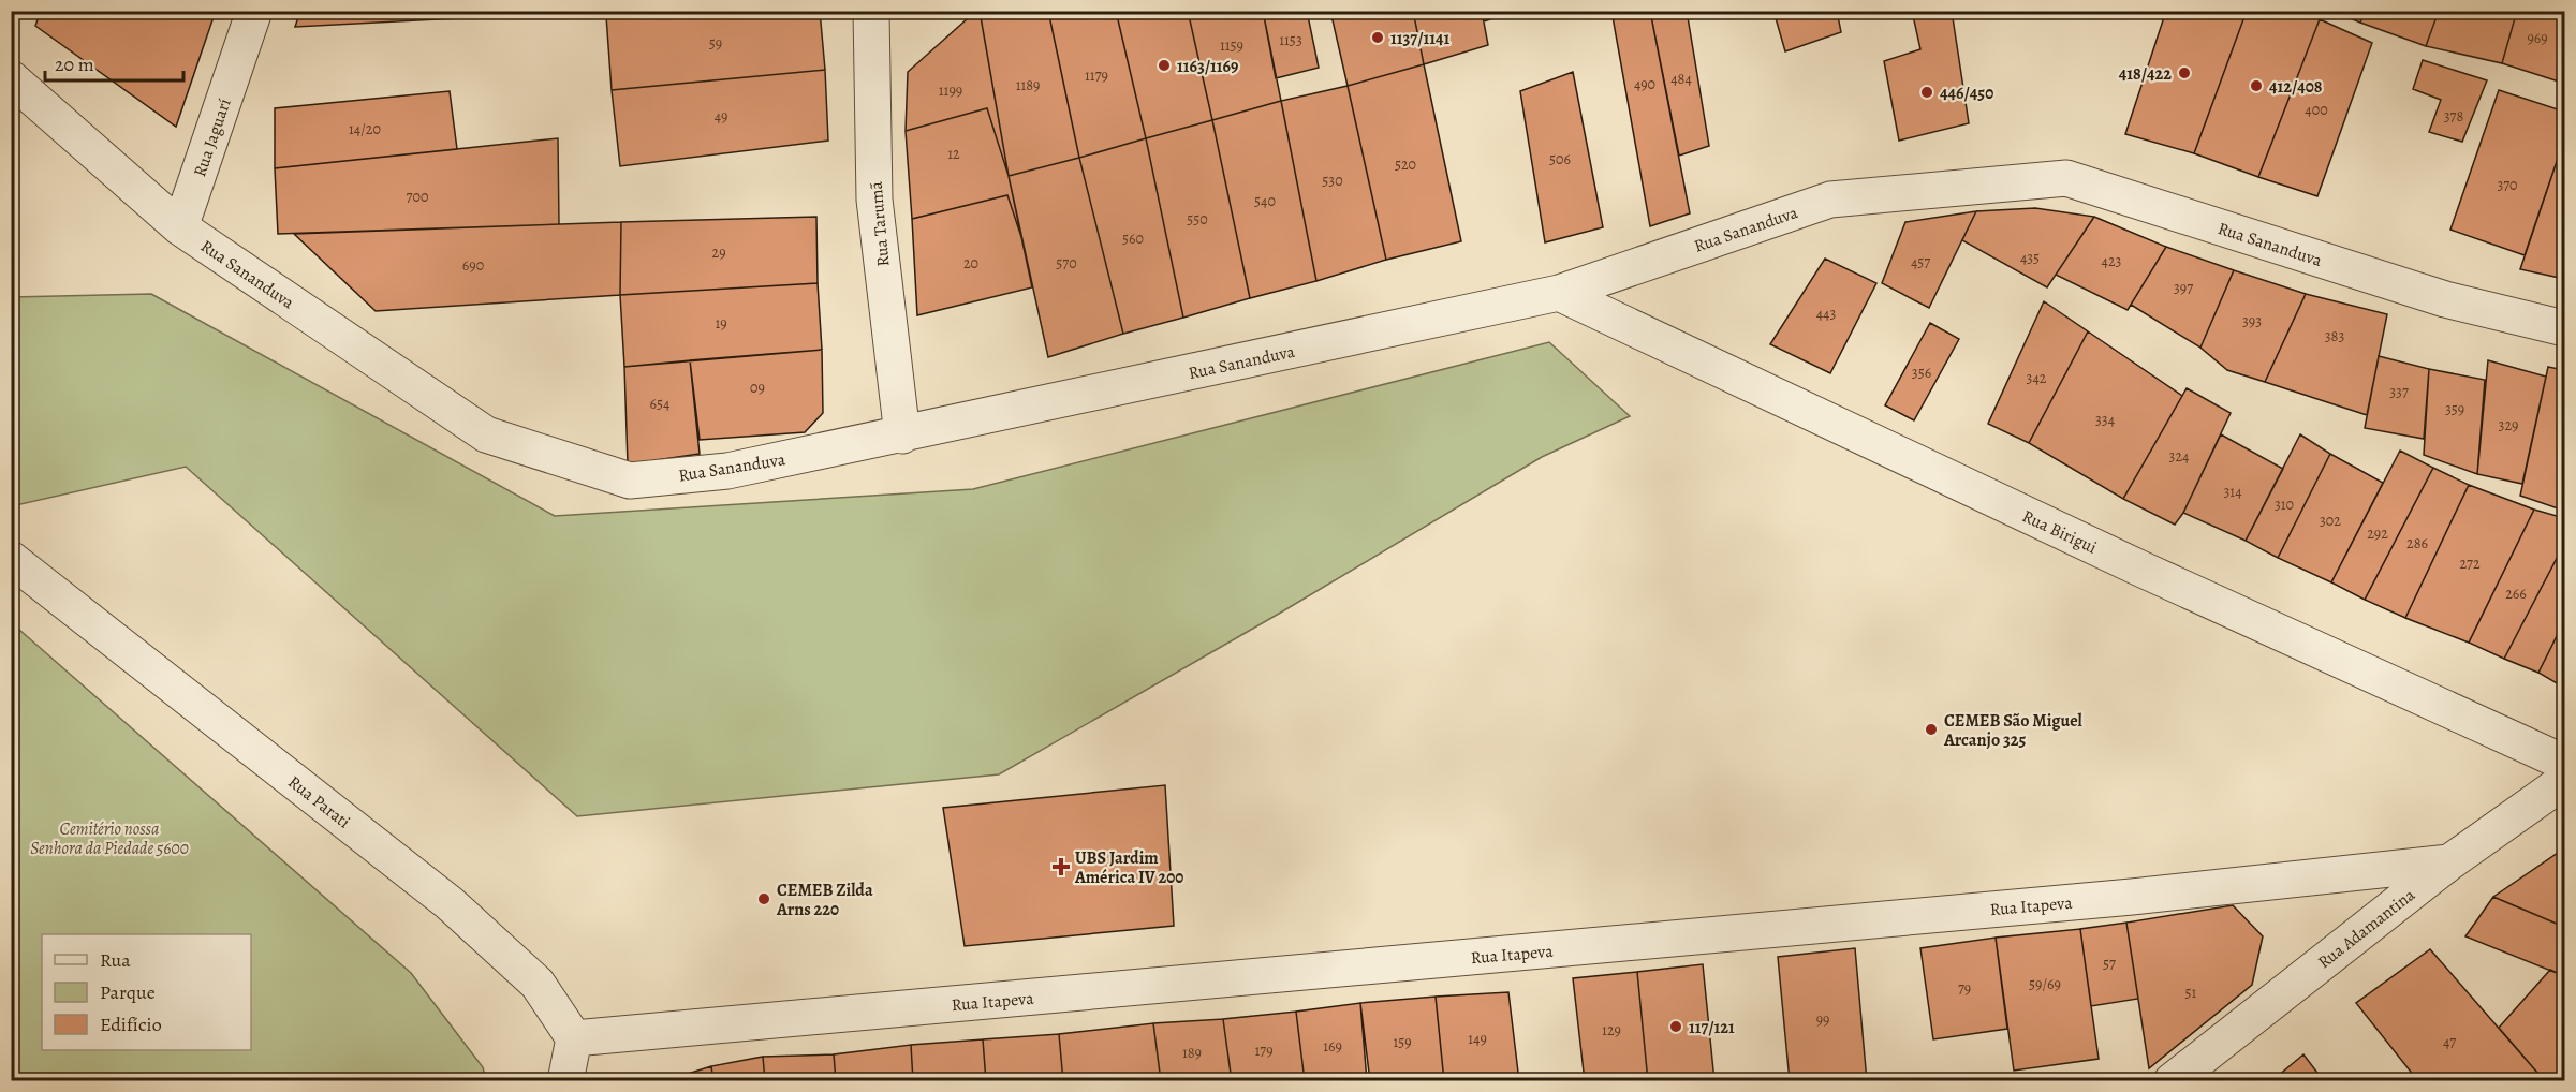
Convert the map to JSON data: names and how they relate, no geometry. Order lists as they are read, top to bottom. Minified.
{"streets":{"street":["Rua Jaguarí","Rua Tarumã","Rua Sananduva","Rua Birigui","Rua Parati","Rua Itapeva","Rua Adamantina"]},"crossings":[["Rua Jaguarí","Rua Sananduva"],["Rua Tarumã","Rua Sananduva"],["Rua Sananduva","Rua Birigui"],["Rua Parati","Rua Itapeva"],["Rua Itapeva","Rua Adamantina"]],"parks":["Cemitério nossa Senhora da Piedade 5600"],"places":{"other":["1137/1141","1163/1169","418/422","412/408","446/450","CEMEB São Miguel Arcanjo 325","CEMEB Zilda Arns 220","117/121"],"health":["UBS Jardim América IV 200"]},"house_numbers":["969","1153","59","1159","1179","484","490","1189","1199","400","49","378","14/20","12","506","520","530","370","700","540","550","560","29","435","423","457","20","570","690","397","443","393","19","383","356","342","09","337","654","359","334","329","324","314","310","302","292","286","272","266","57","59/69","79","51","99","129","149","159","47","169","179","189"],"legend":["Rua","Parque","Edifício"],"scale_bar":"20 m"}
